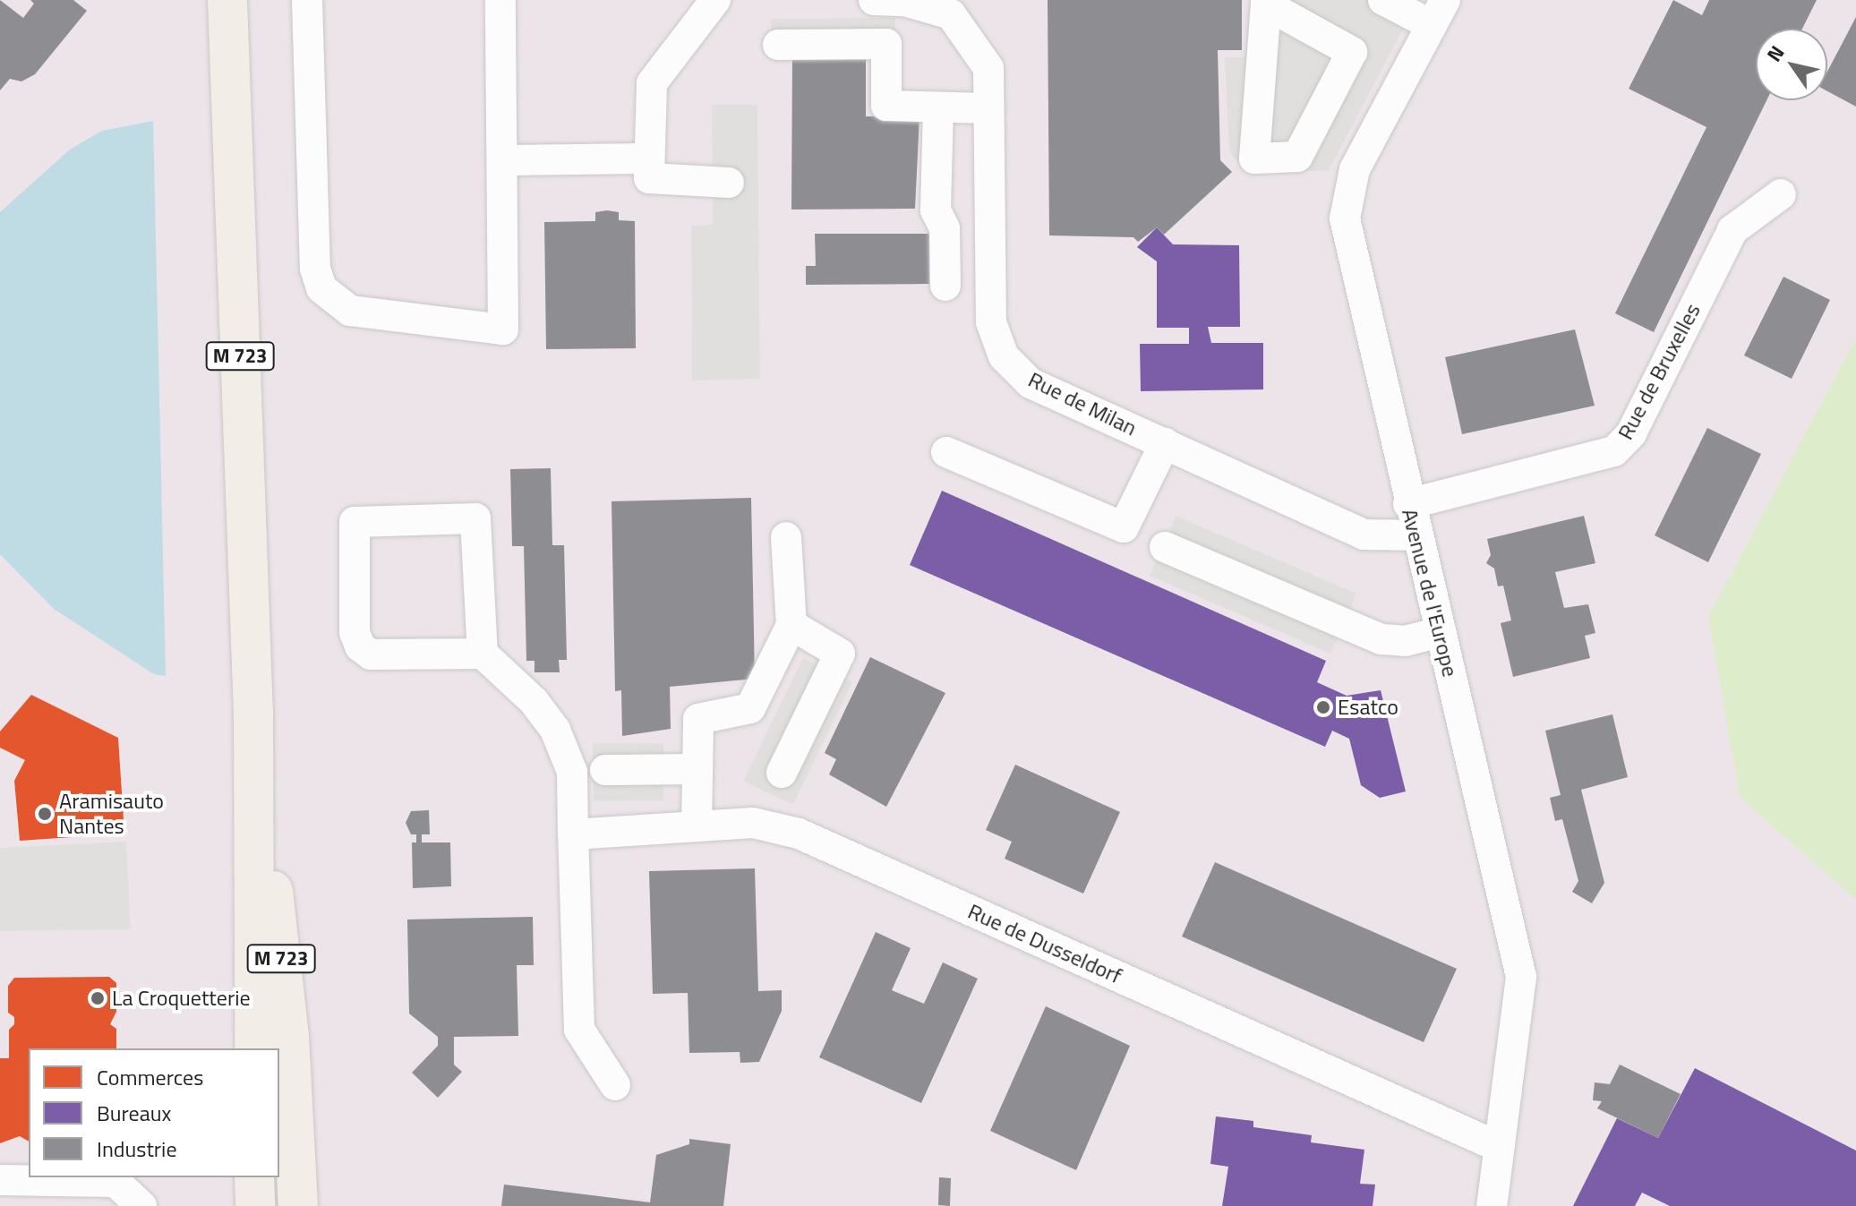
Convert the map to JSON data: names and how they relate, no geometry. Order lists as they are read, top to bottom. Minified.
{"streets":{"main road":["M 723"],"street":["Rue de Bruxelles","Rue de Milan","Avenue de l'Europe","Rue de Dusseldorf"]},"crossings":[["Rue de Bruxelles","Avenue de l'Europe"],["Rue de Milan","Avenue de l'Europe"],["Avenue de l'Europe","Rue de Dusseldorf"]],"places":["Esatco","Aramisauto Nantes","La Croquetterie"],"legend":["Commerces","Bureaux","Industrie"],"north":"top left"}
